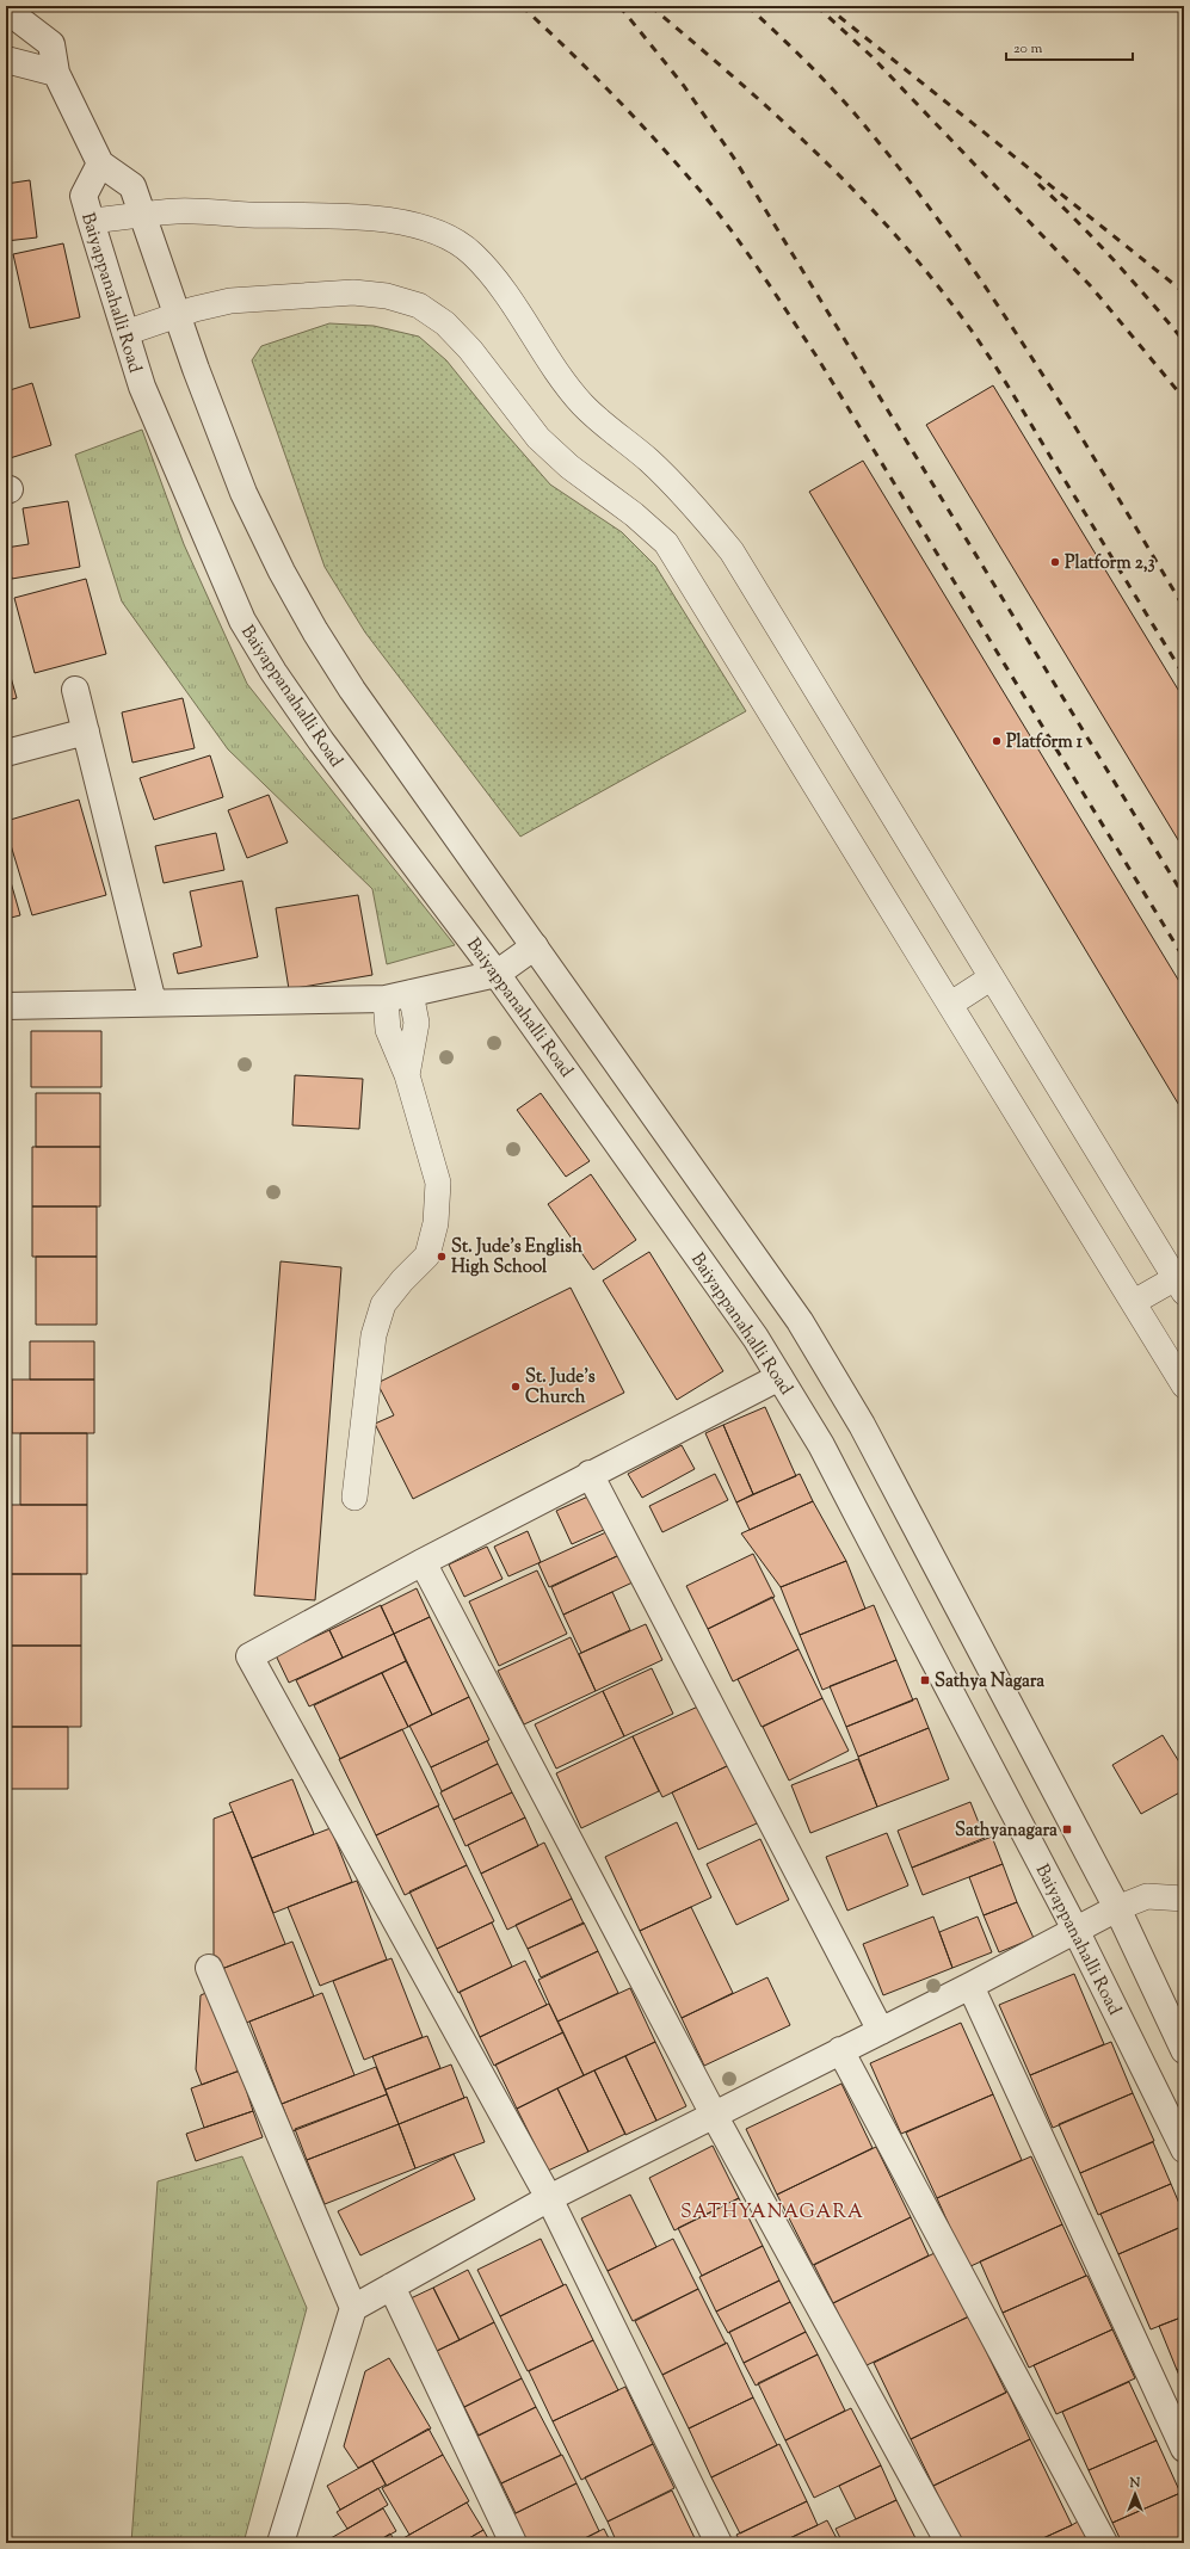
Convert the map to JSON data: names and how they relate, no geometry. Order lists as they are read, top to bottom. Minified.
{"streets":{"street":["Baiyappanahalli Road"]},"districts":["SATHYANAGARA"],"places":{"other":["Platform 2,3","Platform 1","St. Jude's English High School","St. Jude's Church"],"transit":["Sathya Nagara","Sathyanagara"]},"scale_bar":"20 m","north":"top"}
